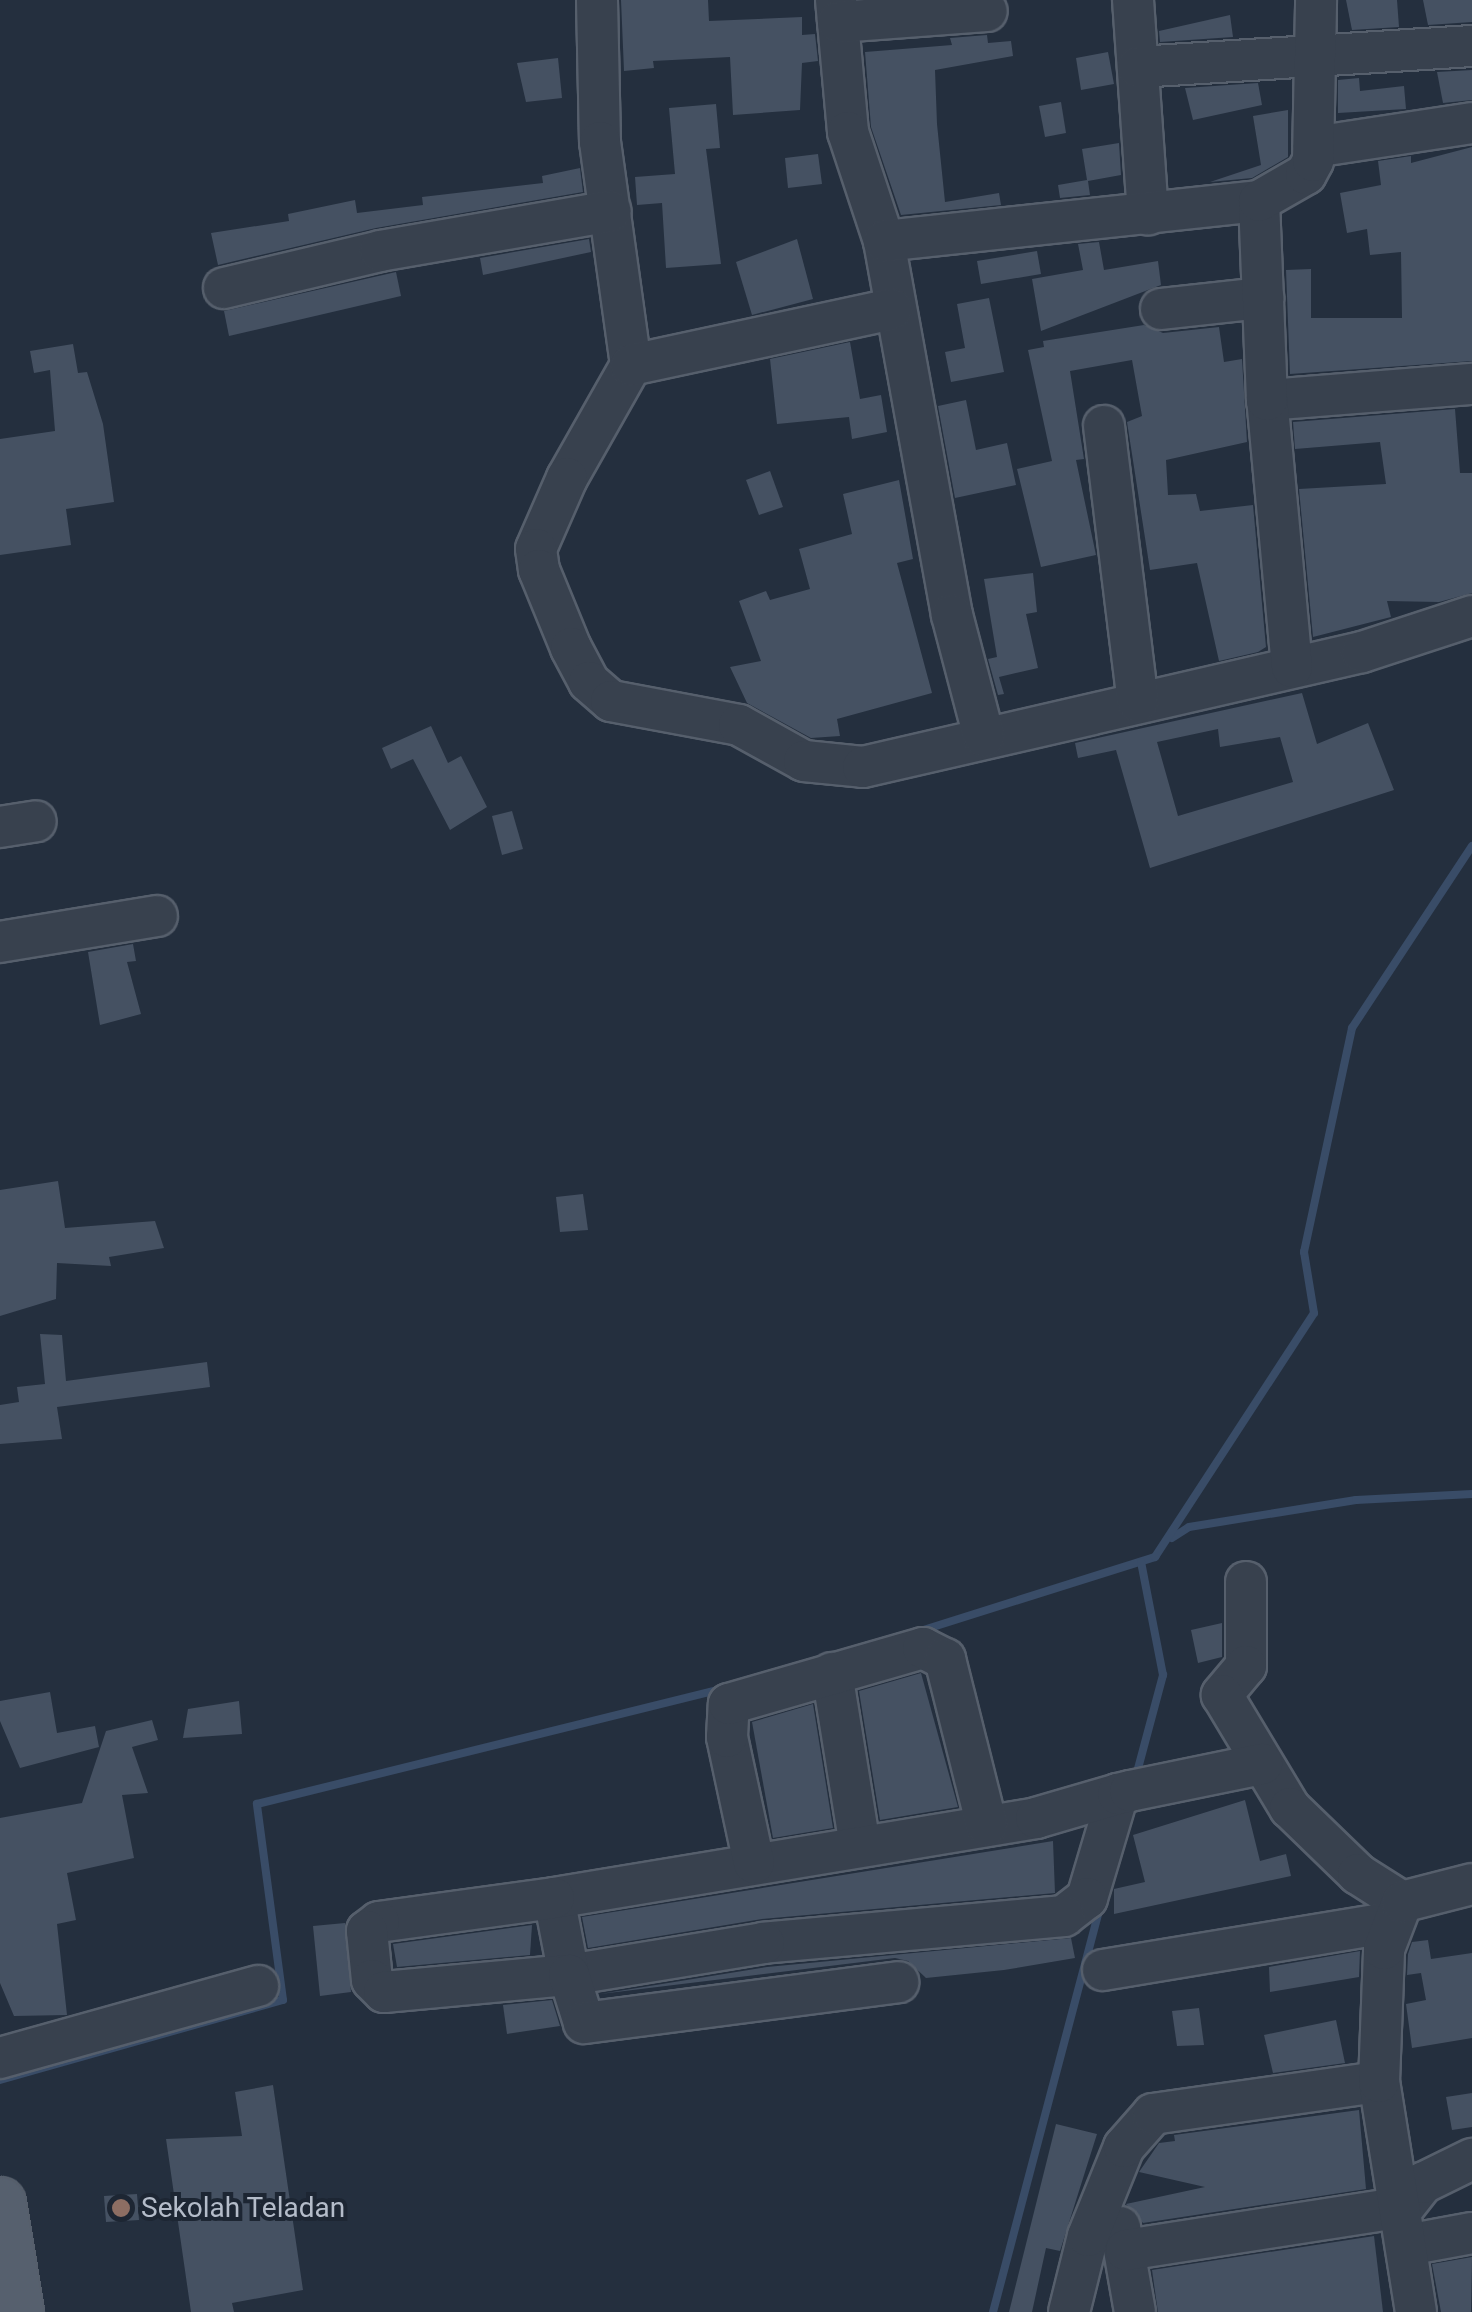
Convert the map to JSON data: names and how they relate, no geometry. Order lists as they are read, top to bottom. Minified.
{"places":["Sekolah Teladan"]}
